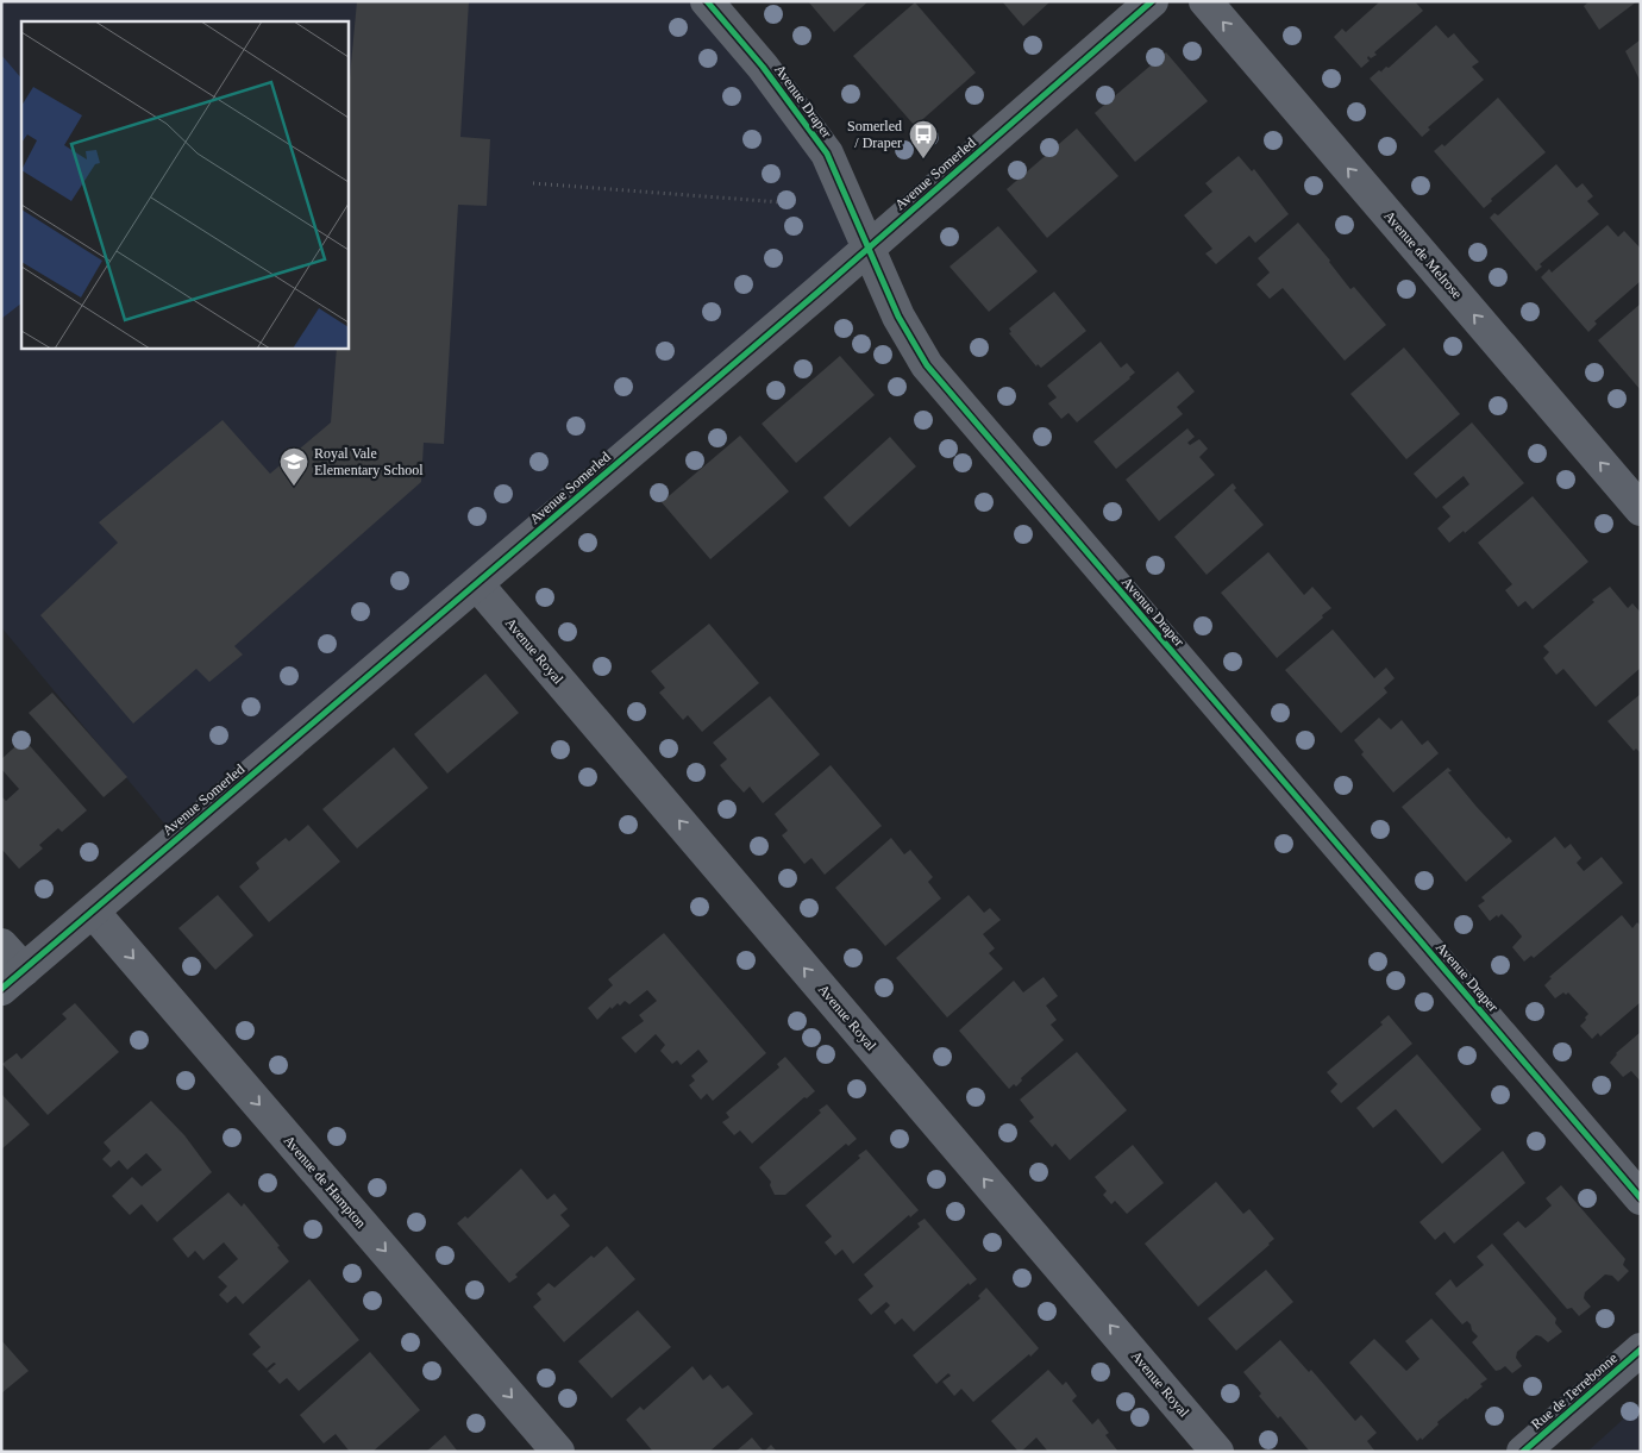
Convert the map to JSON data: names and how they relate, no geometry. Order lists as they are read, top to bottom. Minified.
{"streets":{"street":["Avenue Draper","Avenue Somerled","Avenue de Melrose","Avenue Royal","Avenue de Hampton","Rue de Terrebonne"]},"crossings":[["Avenue Draper","Avenue Somerled"],["Avenue Somerled","Avenue Royal"],["Avenue Somerled","Avenue de Hampton"]],"one_way":["Avenue de Melrose","Avenue Royal","Avenue de Hampton"],"places":{"bus stop":["Somerled / Draper"],"school or university":["Royal Vale Elementary School"]}}
